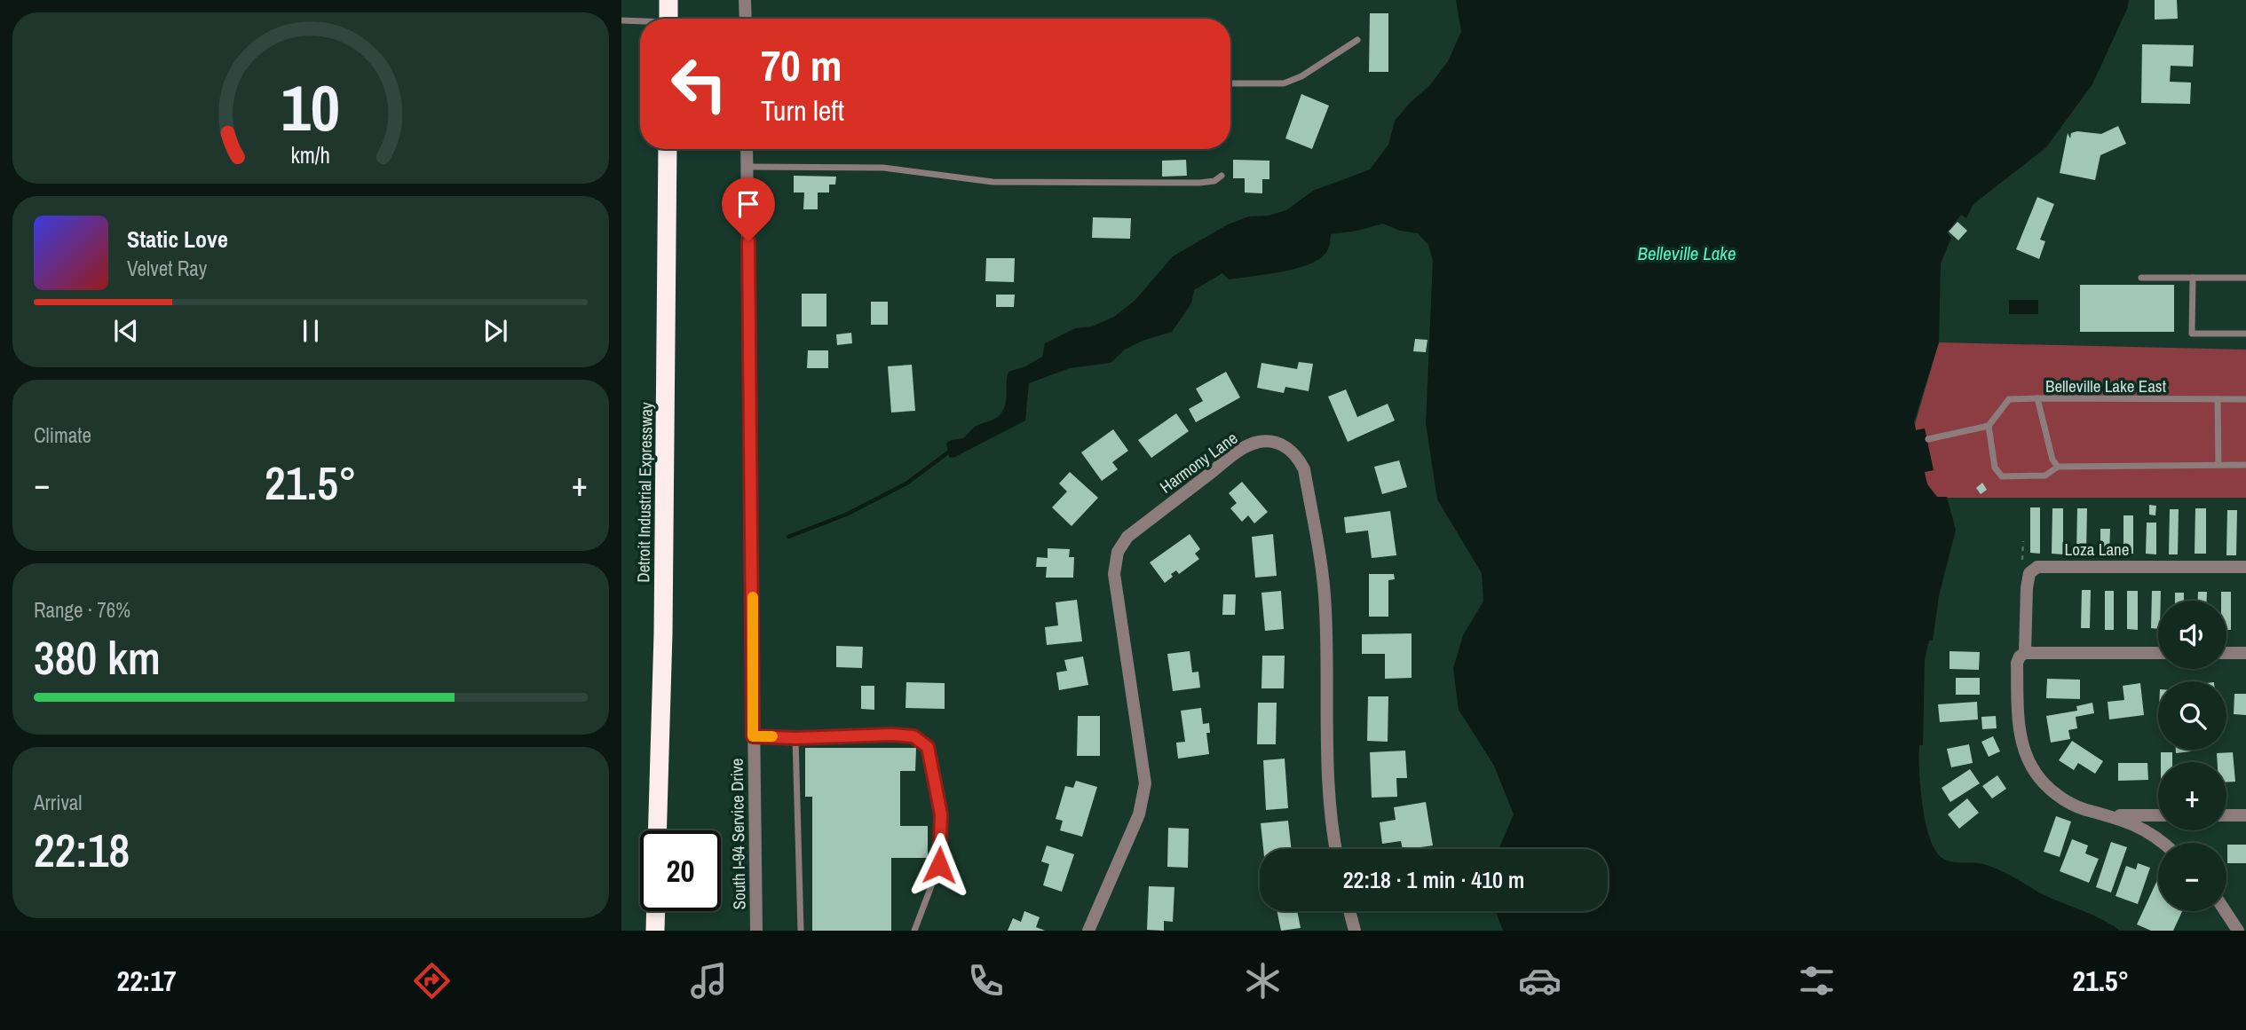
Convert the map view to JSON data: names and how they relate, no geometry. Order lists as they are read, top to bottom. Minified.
{"streets":{"highway":["Detroit Industrial Expressway"],"street":["Harmony Lane","Loza Lane","South I-94 Service Drive"],"lane":["Belleville Lake East"]},"water":["Belleville Lake"],"page":{"turn":["70 m","Turn left"],"song":["Static Love","Velvet Ray"],"tile":["Climate",["Range · 76%","380 km"],["Arrival","22:18"]],"heat":["−","21.5°","+"],"map_buttons":["+","−"],"limit":"20","trip":"22:18 · 1 min · 410 m","tabs":["22:17","21.5°"],"gauge":["10","km/h"]}}
